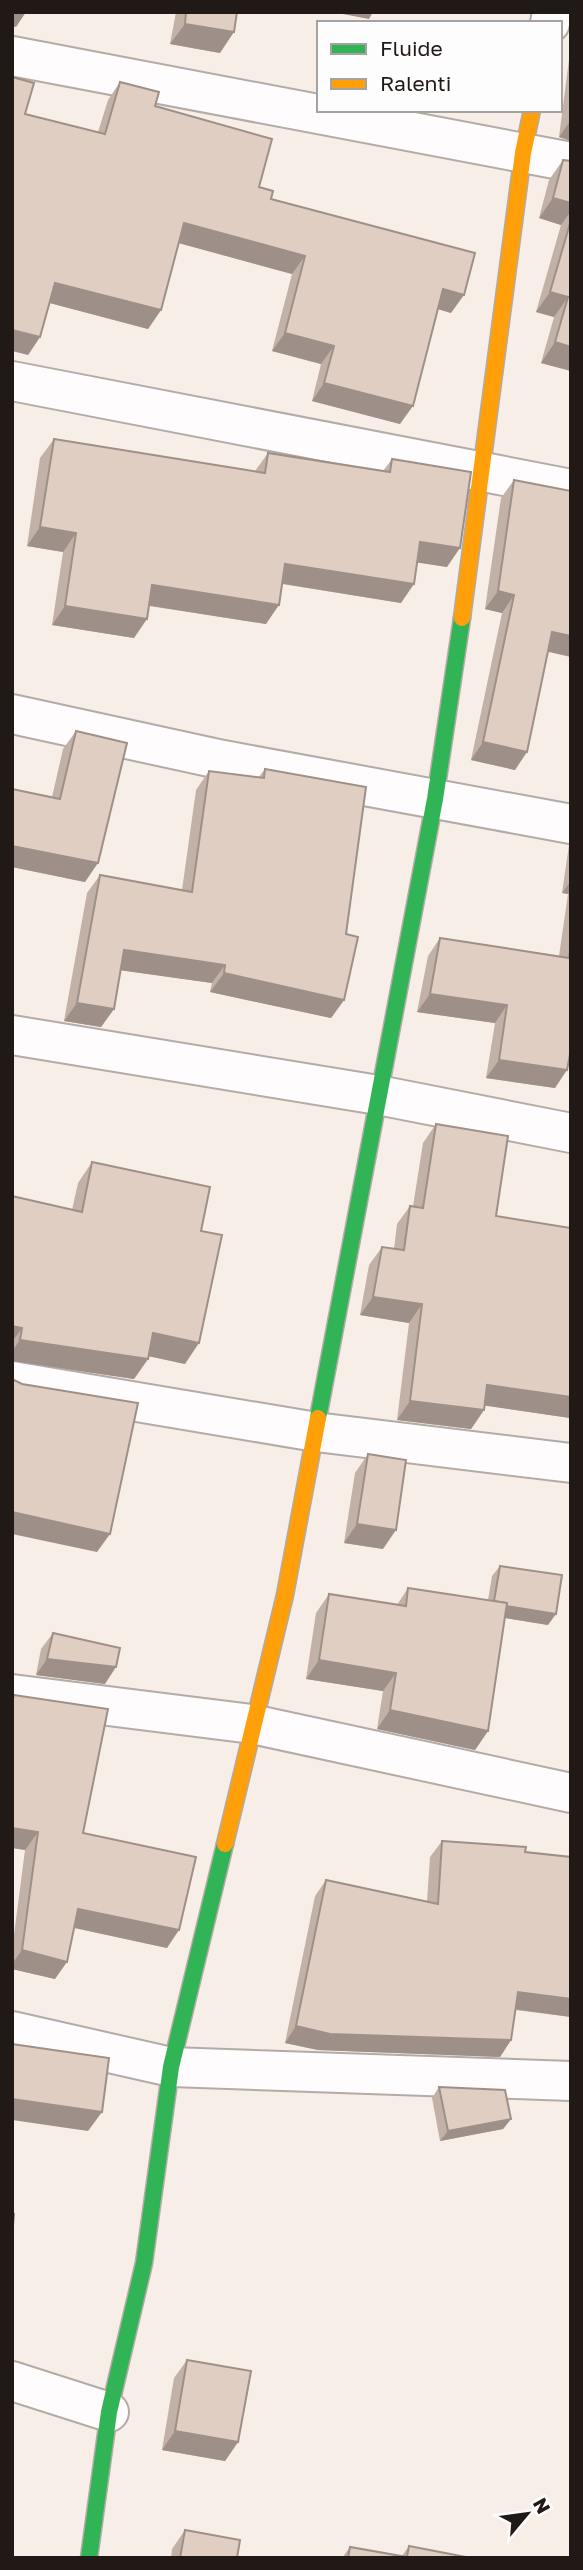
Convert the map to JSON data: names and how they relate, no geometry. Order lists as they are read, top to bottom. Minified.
{"legend":["Fluide","Ralenti"],"north":"top right"}
